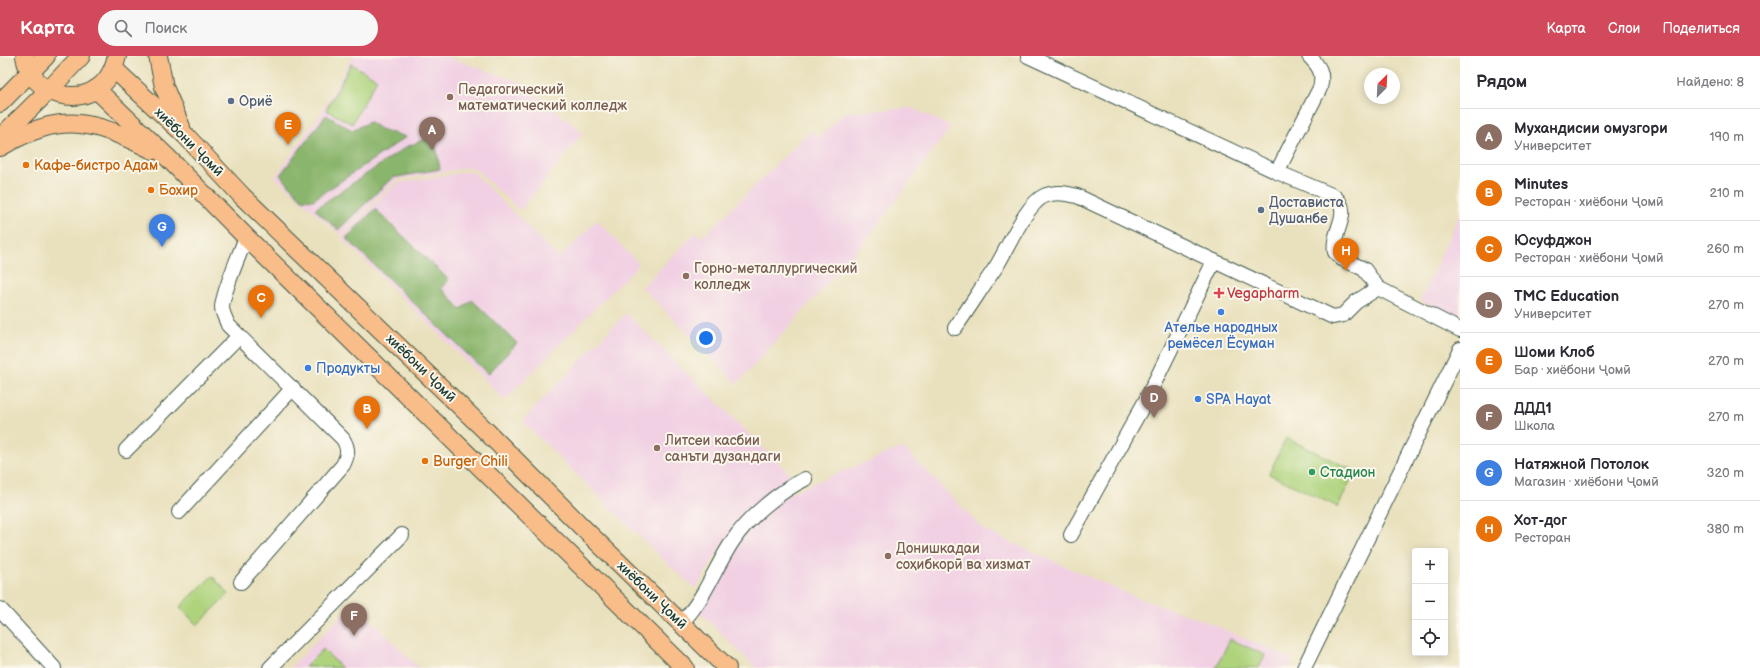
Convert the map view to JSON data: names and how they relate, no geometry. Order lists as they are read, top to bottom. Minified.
{"streets":{"main road":["хиёбони Ҷомӣ"]},"places":{"other":["Педагогический математический колледж","Ориё","Кафе-бистро Адам","Бохир","Достависта Душанбе","Горно-металлургический колледж","Ателье народных ремёсел Ёсуман","Продукты","SPA Hayat","Литсеи касбии санъти дузандаги","Burger Chili","Стадион","Донишкадаи соҳибкорӣ ва хизмат"],"health":["Vegapharm"]},"north":"top right","page":{"header":"Карта","search":"Поиск","nav":["Карта","Слои","Поделиться"],"heading":["Рядом","Найдено: 8"],"list":[{"mark":"A","name":"Мухандисии омузгори","note":"Университет","value":"190 m"},{"mark":"B","name":"Minutes","note":"Ресторан · хиёбони Ҷомӣ","value":"210 m"},{"mark":"C","name":"Юсуфджон","note":"Ресторан · хиёбони Ҷомӣ","value":"260 m"},{"mark":"D","name":"TMC Education","note":"Университет","value":"270 m"},{"mark":"E","name":"Шоми Клоб","note":"Бар · хиёбони Ҷомӣ","value":"270 m"},{"mark":"F","name":"ДДД1","note":"Школа","value":"270 m"},{"mark":"G","name":"Натяжной Потолок","note":"Магазин · хиёбони Ҷомӣ","value":"320 m"},{"mark":"H","name":"Хот-дог","note":"Ресторан","value":"380 m"}],"pins":["E","A","G","H","C","D","B","F"],"map_buttons":["+","−"]}}
